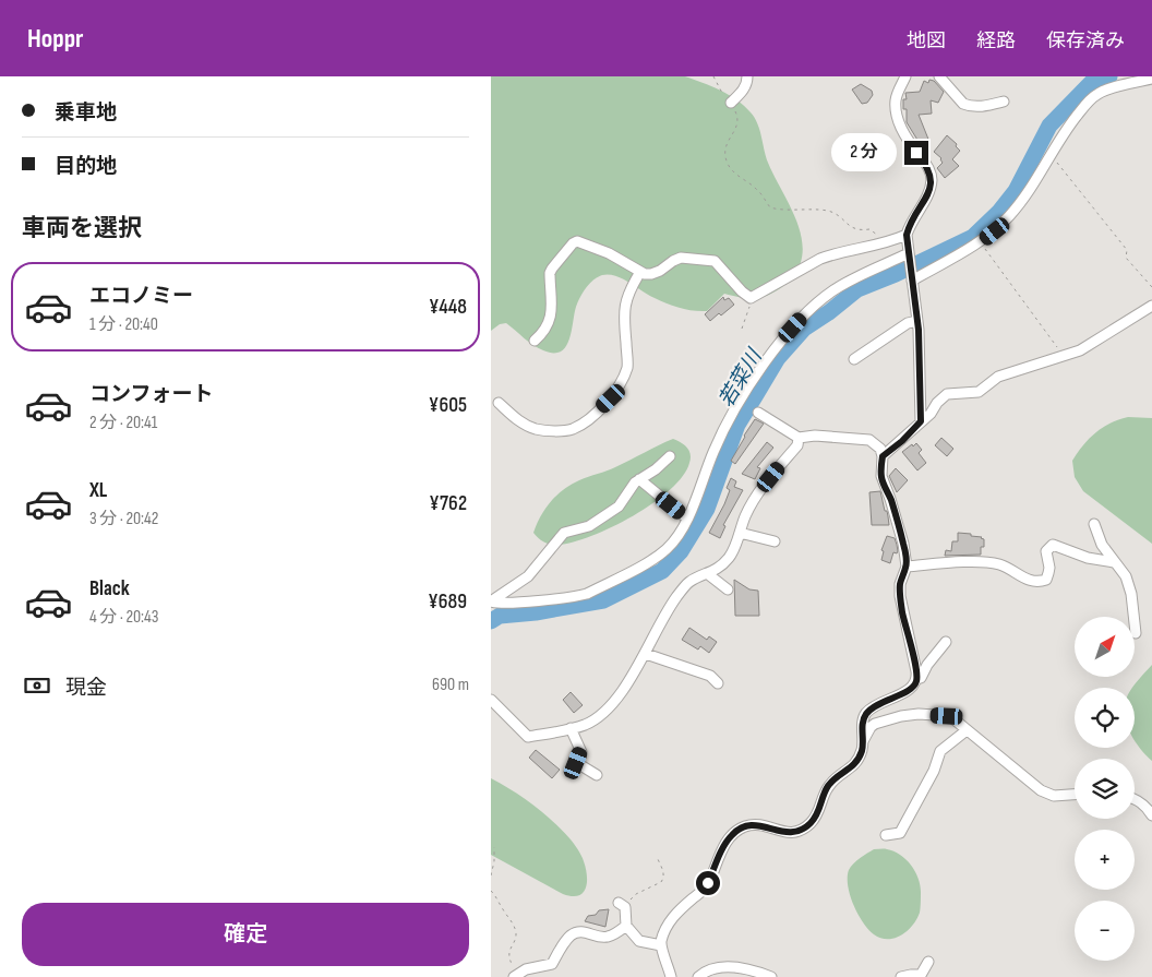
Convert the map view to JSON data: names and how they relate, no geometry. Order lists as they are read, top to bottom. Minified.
{"water":["若菜川"],"north":"top right","page":{"header":"Hoppr","nav":["地図","経路","保存済み"],"banner":["乗車地","目的地"],"bubble":"2 分","heading":"車両を選択","list":[{"name":"エコノミー","note":"1 分 · 20:40","value":"¥448"},{"name":"コンフォート","note":"2 分 · 20:41","value":"¥605"},{"name":"XL","note":"3 分 · 20:42","value":"¥762"},{"name":"Black","note":"4 分 · 20:43","value":"¥689"}],"map_buttons":["+","−"],"pay":["現金","690 m"],"buttons":"確定"}}
